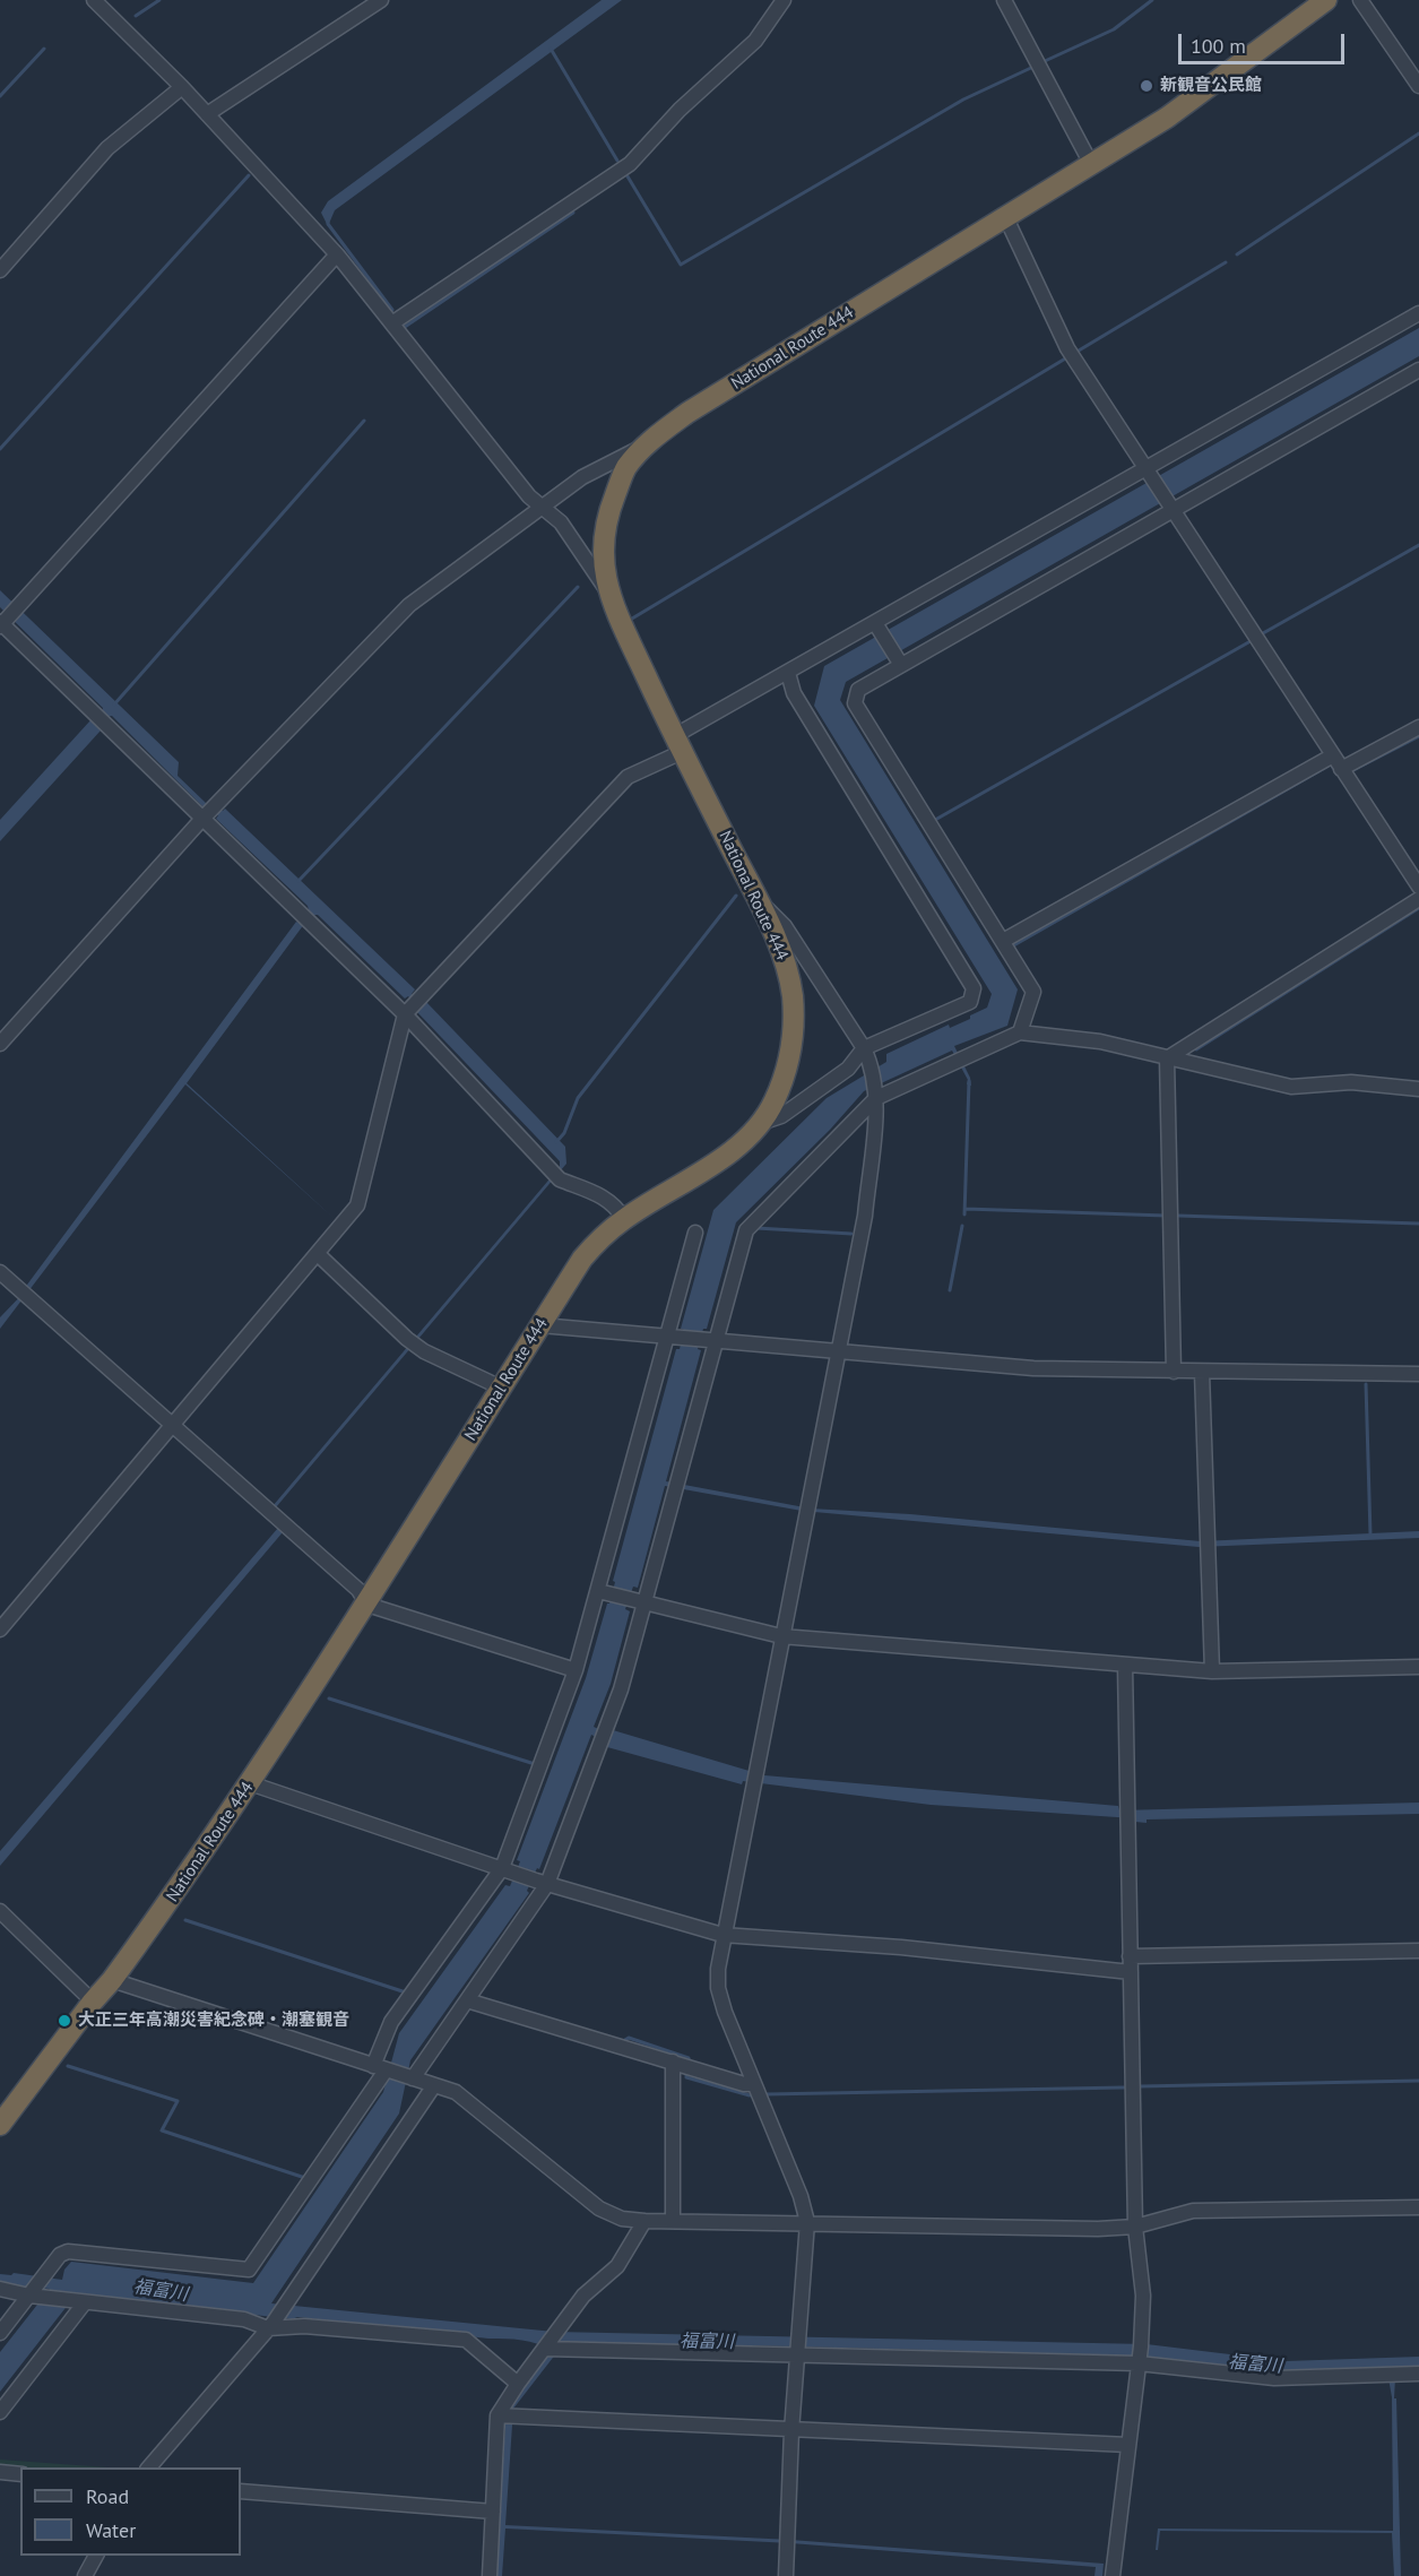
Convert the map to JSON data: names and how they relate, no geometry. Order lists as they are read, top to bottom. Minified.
{"streets":{"highway":["National Route 444"]},"water":["福富川"],"places":["新観音公民館","大正三年高潮災害紀念碑・潮塞観音"],"legend":["Road","Water"],"scale_bar":"100 m"}
